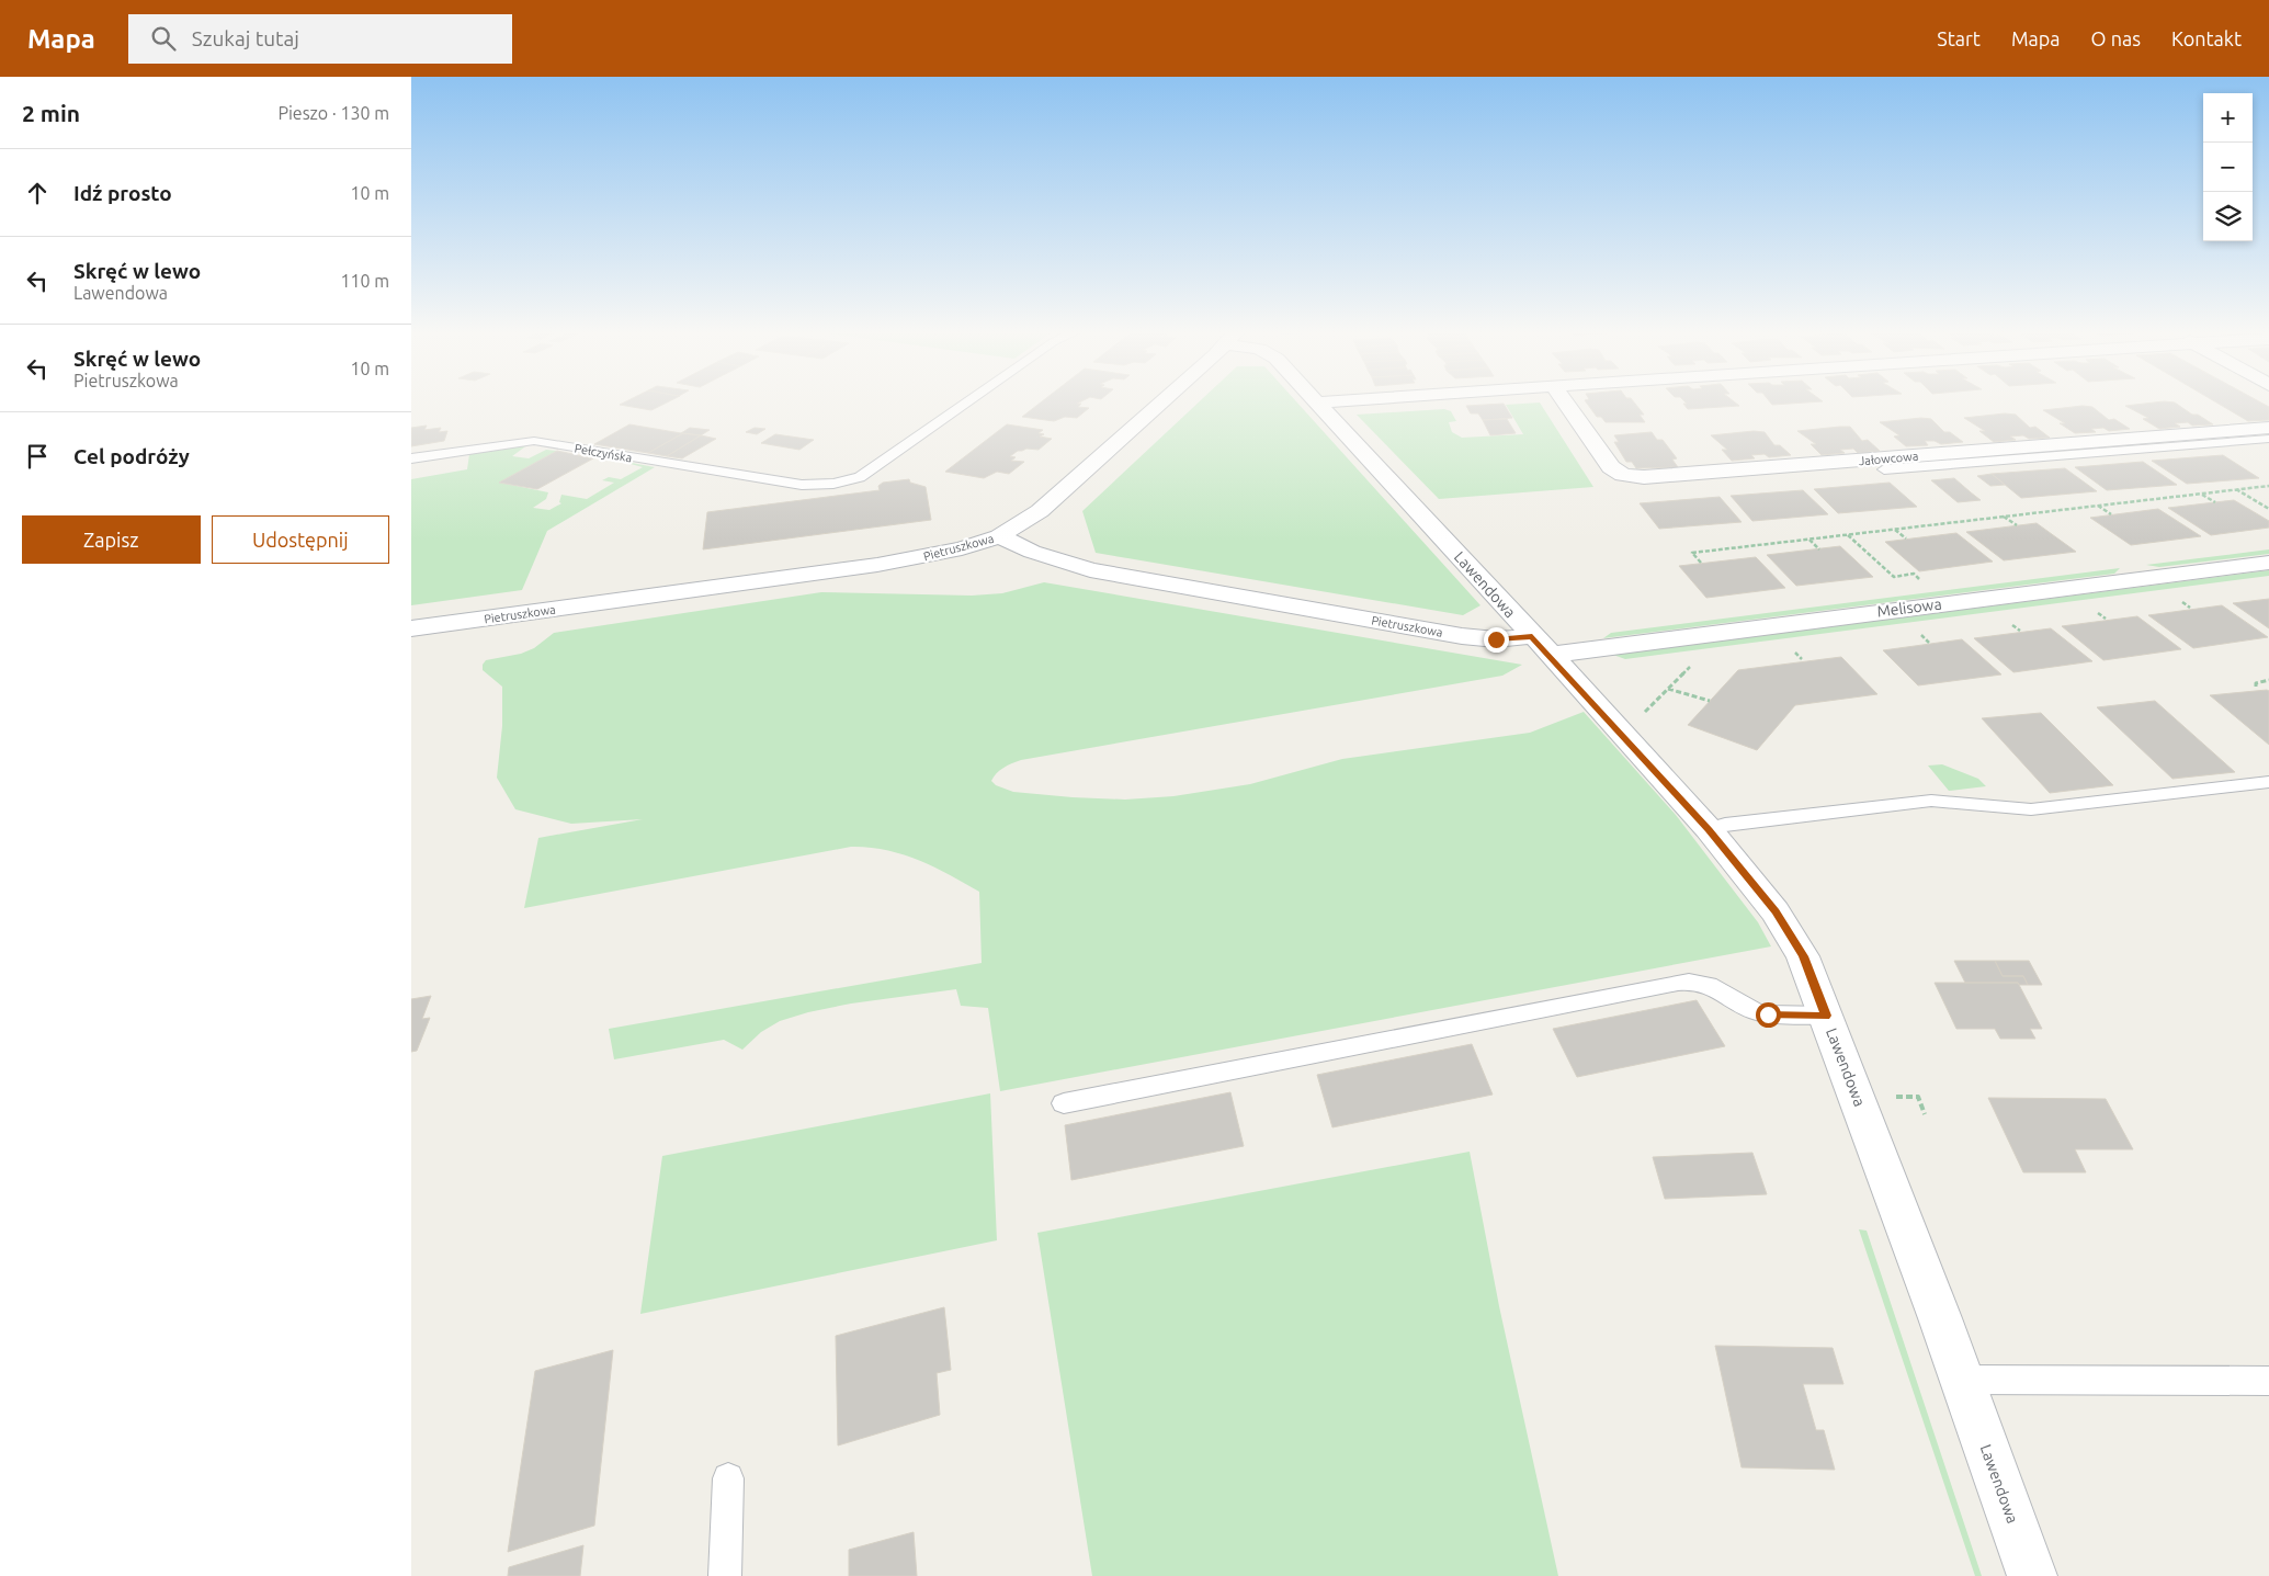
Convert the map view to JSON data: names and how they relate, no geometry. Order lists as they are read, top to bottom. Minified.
{"streets":{"street":["Jałowcowa","Pietruszkowa","Lawendowa","Melisowa"],"lane":["Pełczyńska"]},"crossings":[["Pietruszkowa","Lawendowa"],["Pietruszkowa","Melisowa"],["Lawendowa","Melisowa"]],"page":{"header":"Mapa","search":"Szukaj tutaj","nav":["Start","Mapa","O nas","Kontakt"],"heading":["2 min","Pieszo · 130 m"],"map_buttons":["+","−"],"list":[["Idź prosto","10 m"],["Skręć w lewo","Lawendowa","110 m"],["Skręć w lewo","Pietruszkowa","10 m"],"Cel podróży"],"buttons":["Zapisz","Udostępnij"]}}
